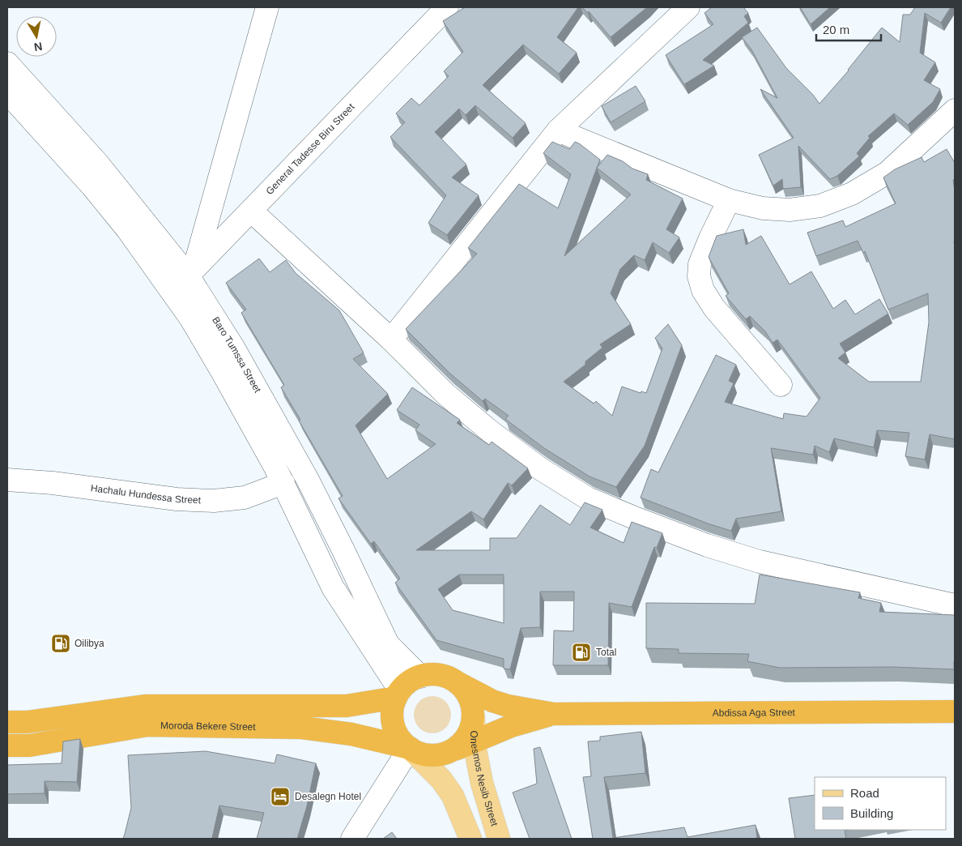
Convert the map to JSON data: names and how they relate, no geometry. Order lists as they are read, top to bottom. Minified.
{"streets":{"highway":["Abdissa Aga Street","Moroda Bekere Street"],"main road":["Onesmos Nesib Street"],"street":["General Tadesse Biru Street","Baro Tumssa Street","Hachalu Hundessa Street"]},"crossings":[["General Tadesse Biru Street","Baro Tumssa Street"],["Baro Tumssa Street","Hachalu Hundessa Street"],["Baro Tumssa Street","Moroda Bekere Street"],["Baro Tumssa Street","Onesmos Nesib Street"],["Moroda Bekere Street","Onesmos Nesib Street"]],"places":{"fuel station":["Oilibya","Total"],"hotel":["Desalegn Hotel"]},"legend":["Road","Building"],"scale_bar":"20 m","north":"bottom"}
